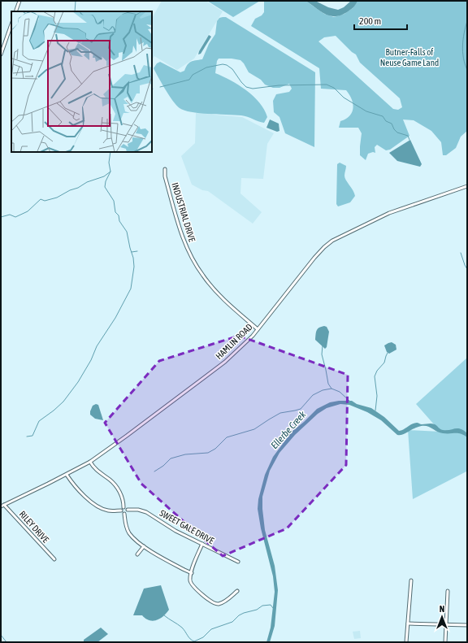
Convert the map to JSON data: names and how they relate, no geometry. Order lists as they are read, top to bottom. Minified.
{"streets":{"street":["INDUSTRIAL DRIVE","HAMLIN ROAD","RILEY DRIVE","SWEET GALE DRIVE"]},"crossings":[["INDUSTRIAL DRIVE","HAMLIN ROAD"],["HAMLIN ROAD","RILEY DRIVE"]],"water":["Ellerbe Creek"],"parks":["Butner-Falls of Neuse Game Land"],"scale_bar":"200 m","north":"top"}
